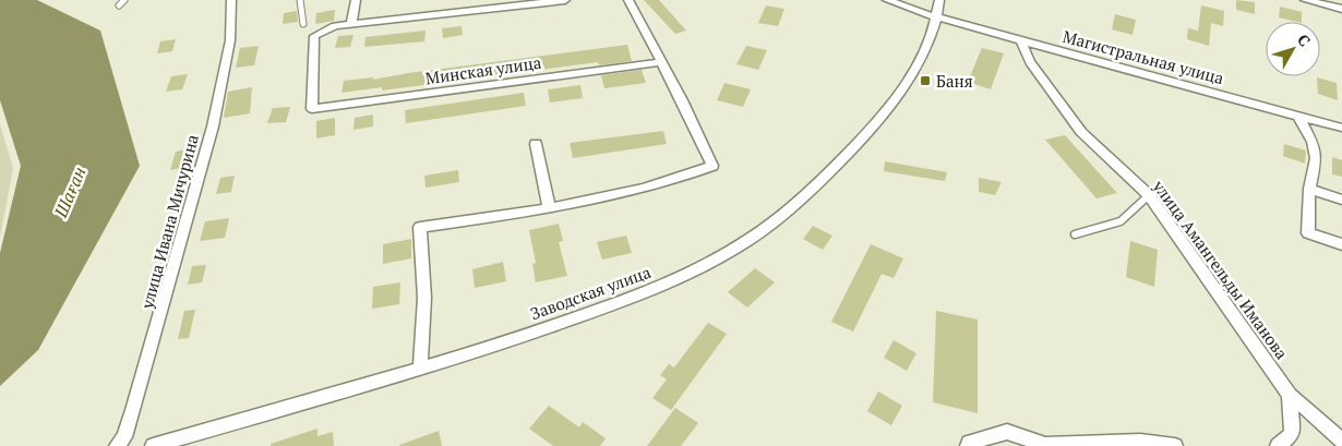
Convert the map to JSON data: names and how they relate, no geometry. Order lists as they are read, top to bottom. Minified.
{"streets":{"street":["Магистральная улица","Минская улица","улица Ивана Мичурина","улица Амангельды Иманова","Заводская улица"]},"crossings":[["Магистральная улица","улица Амангельды Иманова"],["Магистральная улица","Заводская улица"]],"water":["Шаған"],"places":{"transit":["Баня"]},"north":"top right"}
